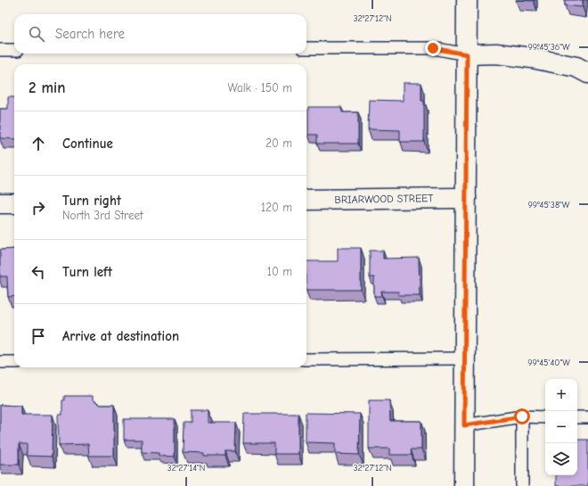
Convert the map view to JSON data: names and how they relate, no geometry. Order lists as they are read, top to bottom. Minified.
{"streets":{"street":["BRIARWOOD STREET"]},"page":{"search":"Search here","heading":["2 min","Walk · 150 m"],"list":[["Continue","20 m"],["Turn right","North 3rd Street","120 m"],["Turn left","10 m"],"Arrive at destination"],"map_buttons":["+","−"]},"coordinates":["32°27'12\"N","99°45'36\"W","99°45'38\"W","99°45'40\"W","32°27'14\"N"]}
